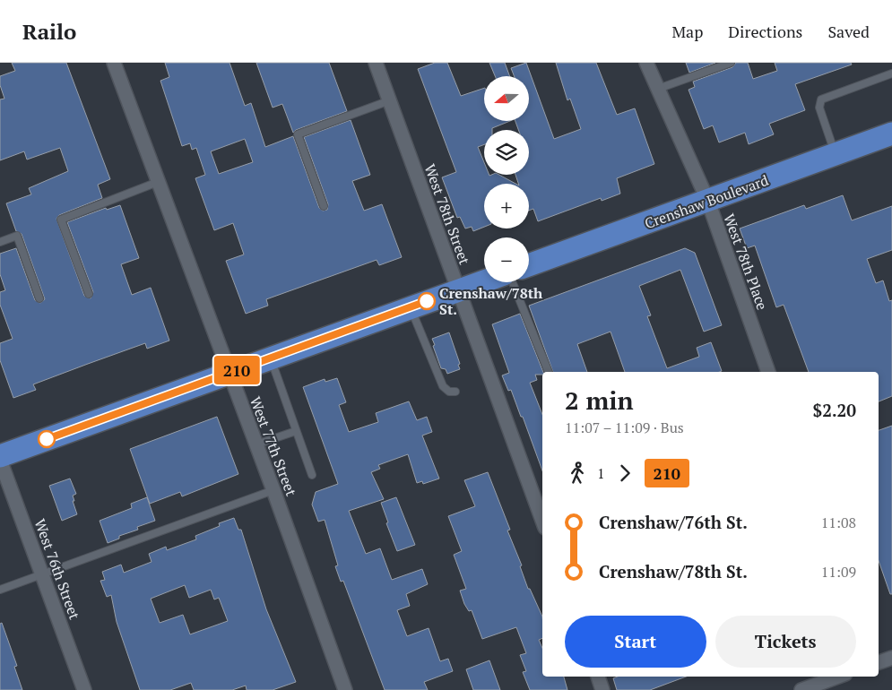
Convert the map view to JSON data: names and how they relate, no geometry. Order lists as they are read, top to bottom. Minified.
{"streets":{"main road":["Crenshaw Boulevard"],"street":["West 78th Street","West 78th Place","West 77th Street","West 76th Street"]},"crossings":[["Crenshaw Boulevard","West 78th Place"]],"places":["Crenshaw/78th St."],"lines":["bus line 210"],"north":"left","page":{"header":"Railo","nav":["Map","Directions","Saved"],"on_map":"210","map_buttons":["+","−"],"heading":["2 min","11:07 – 11:09 · Bus","$2.20"],"legs":["1","210"],"list":[{"name":"Crenshaw/76th St.","value":"11:08"},{"name":"Crenshaw/78th St.","value":"11:09"}],"buttons":["Start","Tickets"]}}
